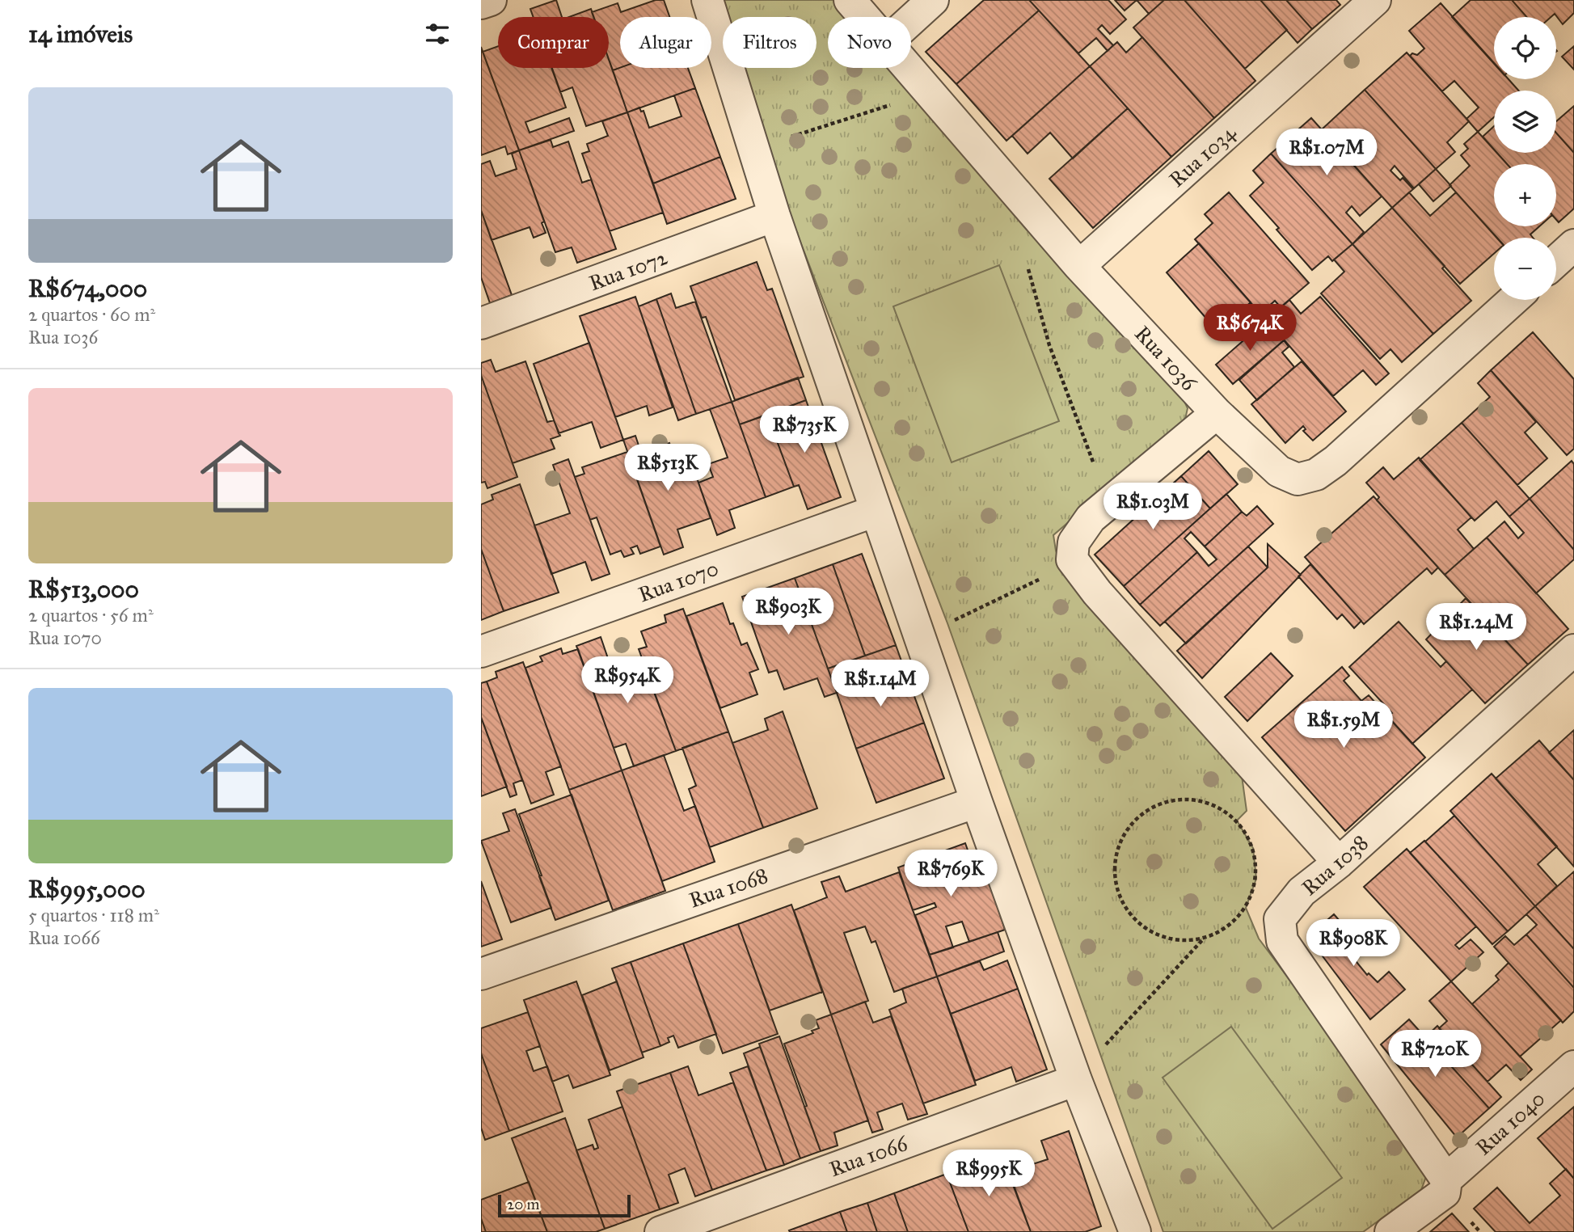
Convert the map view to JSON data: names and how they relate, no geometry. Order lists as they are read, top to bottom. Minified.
{"streets":{"street":["Rua 1034","Rua 1072","Rua 1036","Rua 1070","Rua 1038","Rua 1068","Rua 1040","Rua 1066"]},"crossings":[["Rua 1034","Rua 1036"],["Rua 1038","Rua 1040"]],"scale_bar":"20 m","page":{"heading":"14 imóveis","map_buttons":["+","−"],"chip":["Comprar","Alugar","Filtros","Novo"],"list":[{"name":"R$674,000","note":"2 quartos · 60 m² · Rua 1036"},{"name":"R$513,000","note":"2 quartos · 56 m² · Rua 1070"},{"name":"R$995,000","note":"5 quartos · 118 m² · Rua 1066"}],"price":["R$1.07M","R$674K","R$735K","R$513K","R$1.03M","R$903K","R$1.24M","R$954K","R$1.14M","R$1.59M","R$769K","R$908K","R$720K","R$995K"],"scale":"20 m"}}
